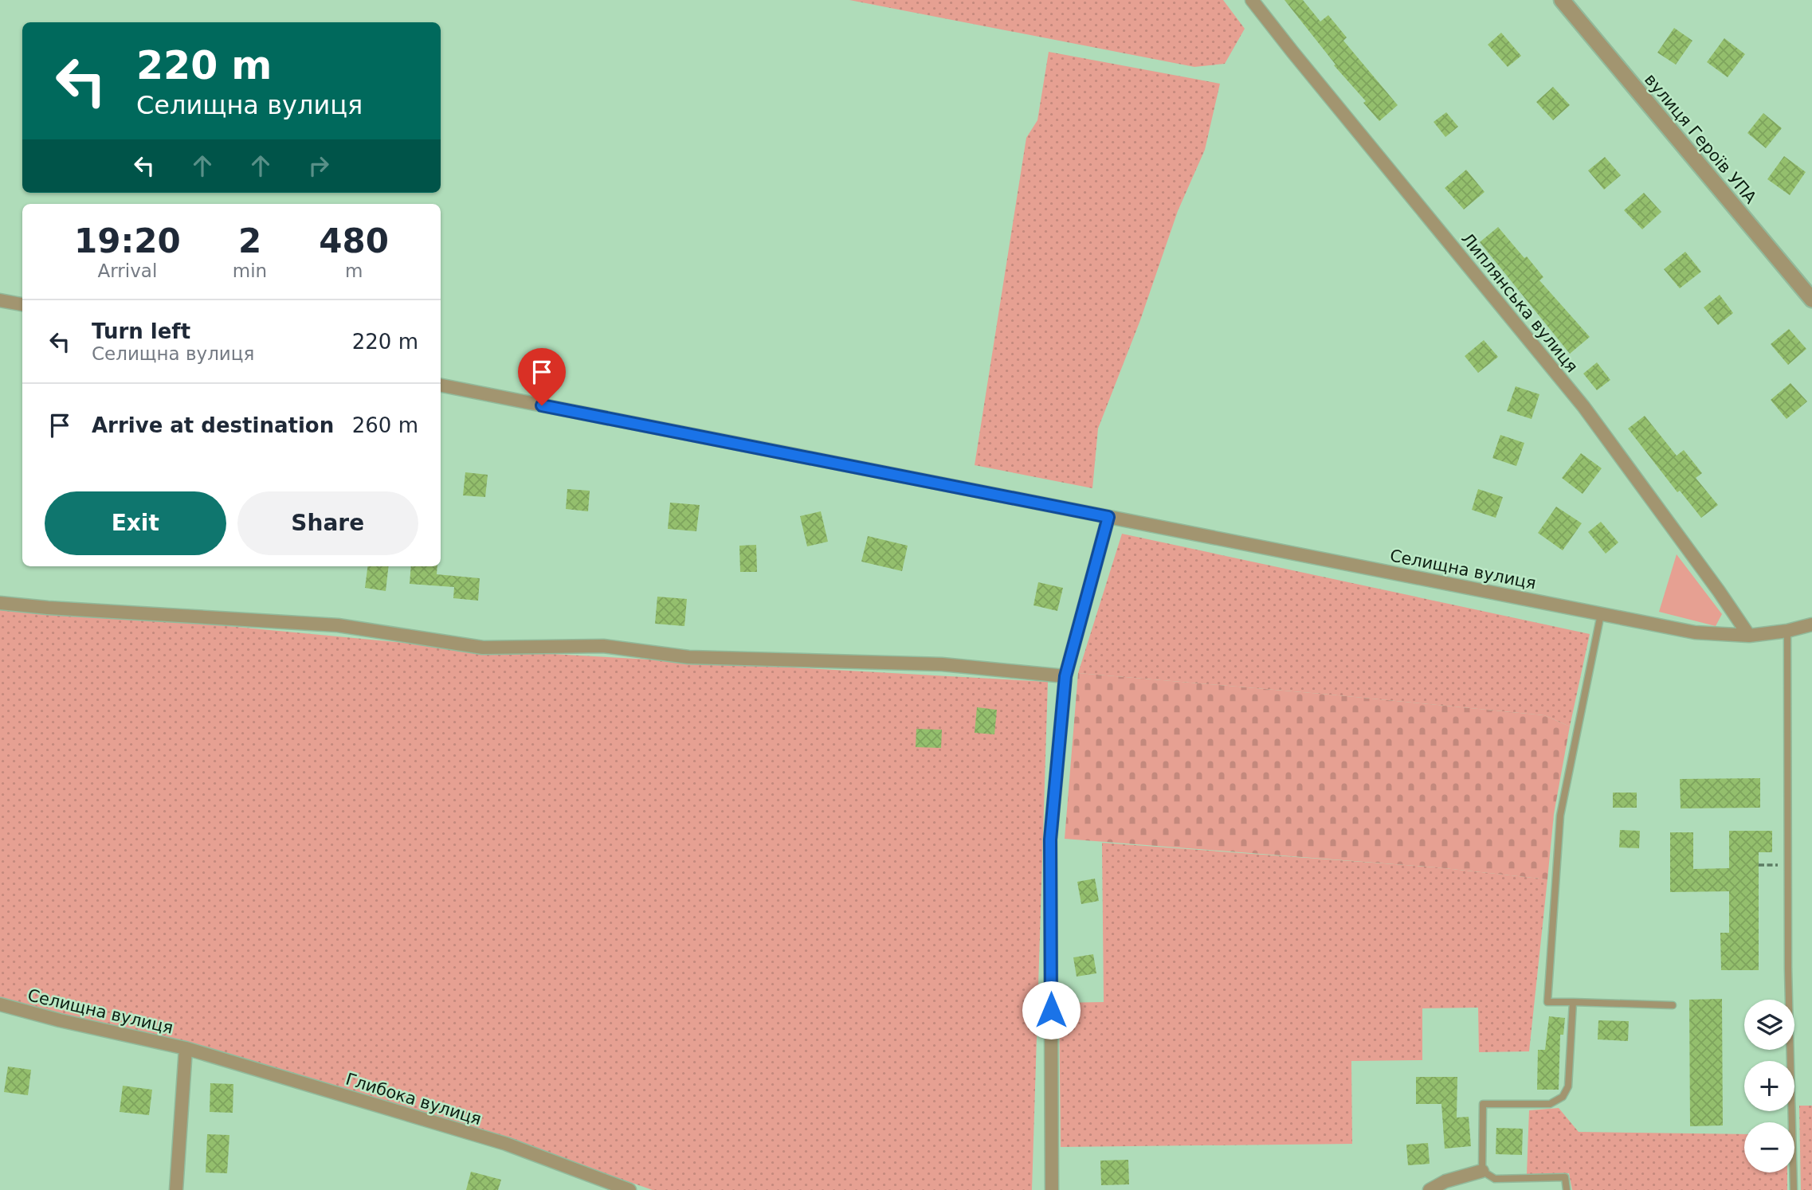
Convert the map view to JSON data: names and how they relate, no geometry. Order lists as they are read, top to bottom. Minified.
{"streets":{"street":["вулиця Героїв УПА","Липлянська вулиця","Селищна вулиця","Глибока вулиця"]},"crossings":[["Липлянська вулиця","Селищна вулиця"],["Селищна вулиця","Глибока вулиця"]],"page":{"turn":["220 m","Селищна вулиця"],"eta":["19:20","Arrival","2","min","480","m"],"list":[{"name":"Turn left","note":"Селищна вулиця","value":"220 m"},{"name":"Arrive at destination","value":"260 m"}],"buttons":["Exit","Share"],"map_buttons":["+","−"]}}
